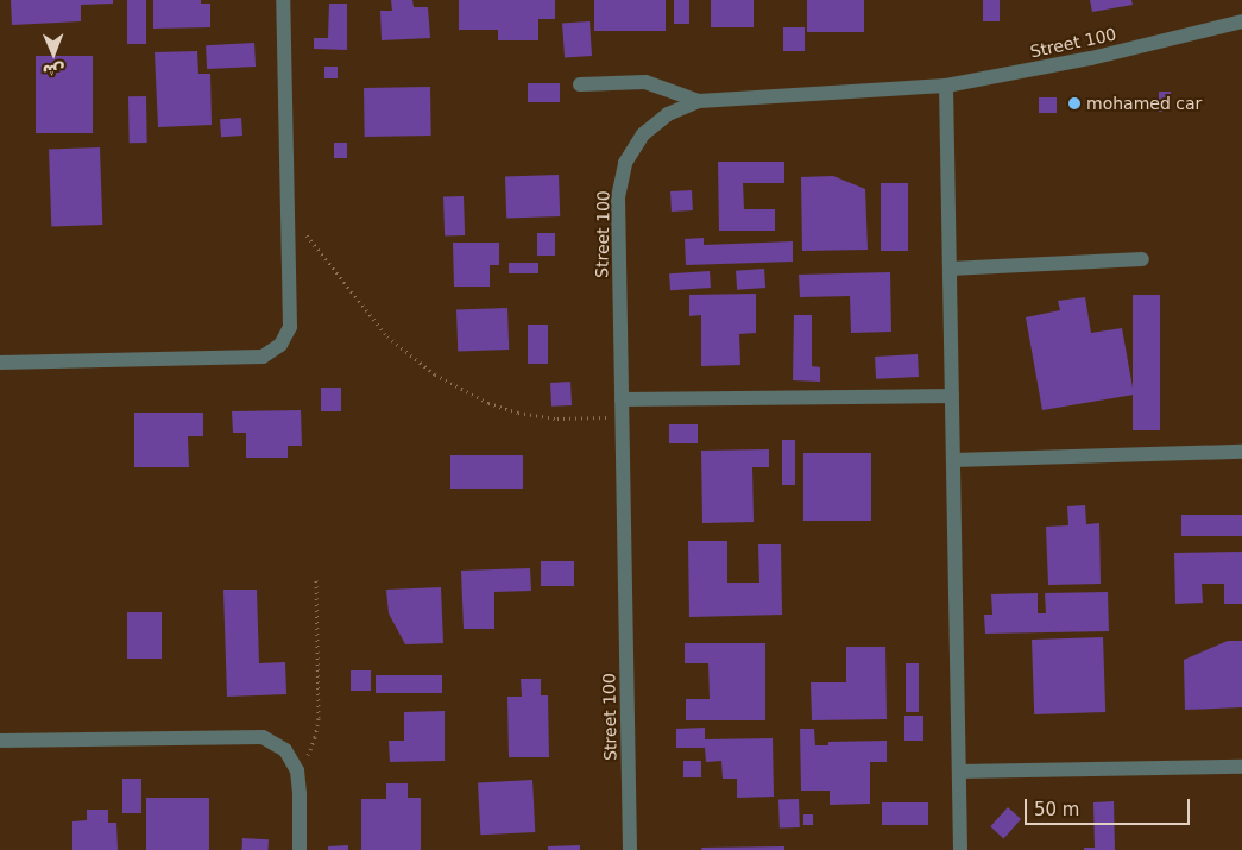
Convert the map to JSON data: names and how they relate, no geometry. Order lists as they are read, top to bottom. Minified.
{"streets":{"street":["Street 100"]},"places":["mohamed car"],"scale_bar":"50 m","north":"bottom"}
